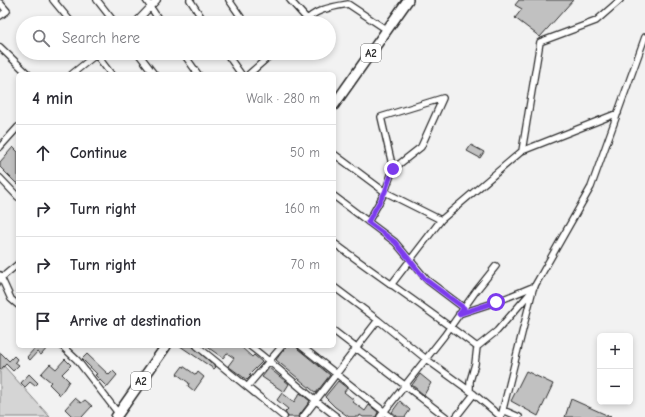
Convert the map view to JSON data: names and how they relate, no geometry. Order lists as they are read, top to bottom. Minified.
{"streets":{"highway":["A2"]},"page":{"search":"Search here","heading":["4 min","Walk · 280 m"],"list":[["Continue","50 m"],["Turn right","160 m"],["Turn right","70 m"],"Arrive at destination"],"map_buttons":["+","−"]}}
